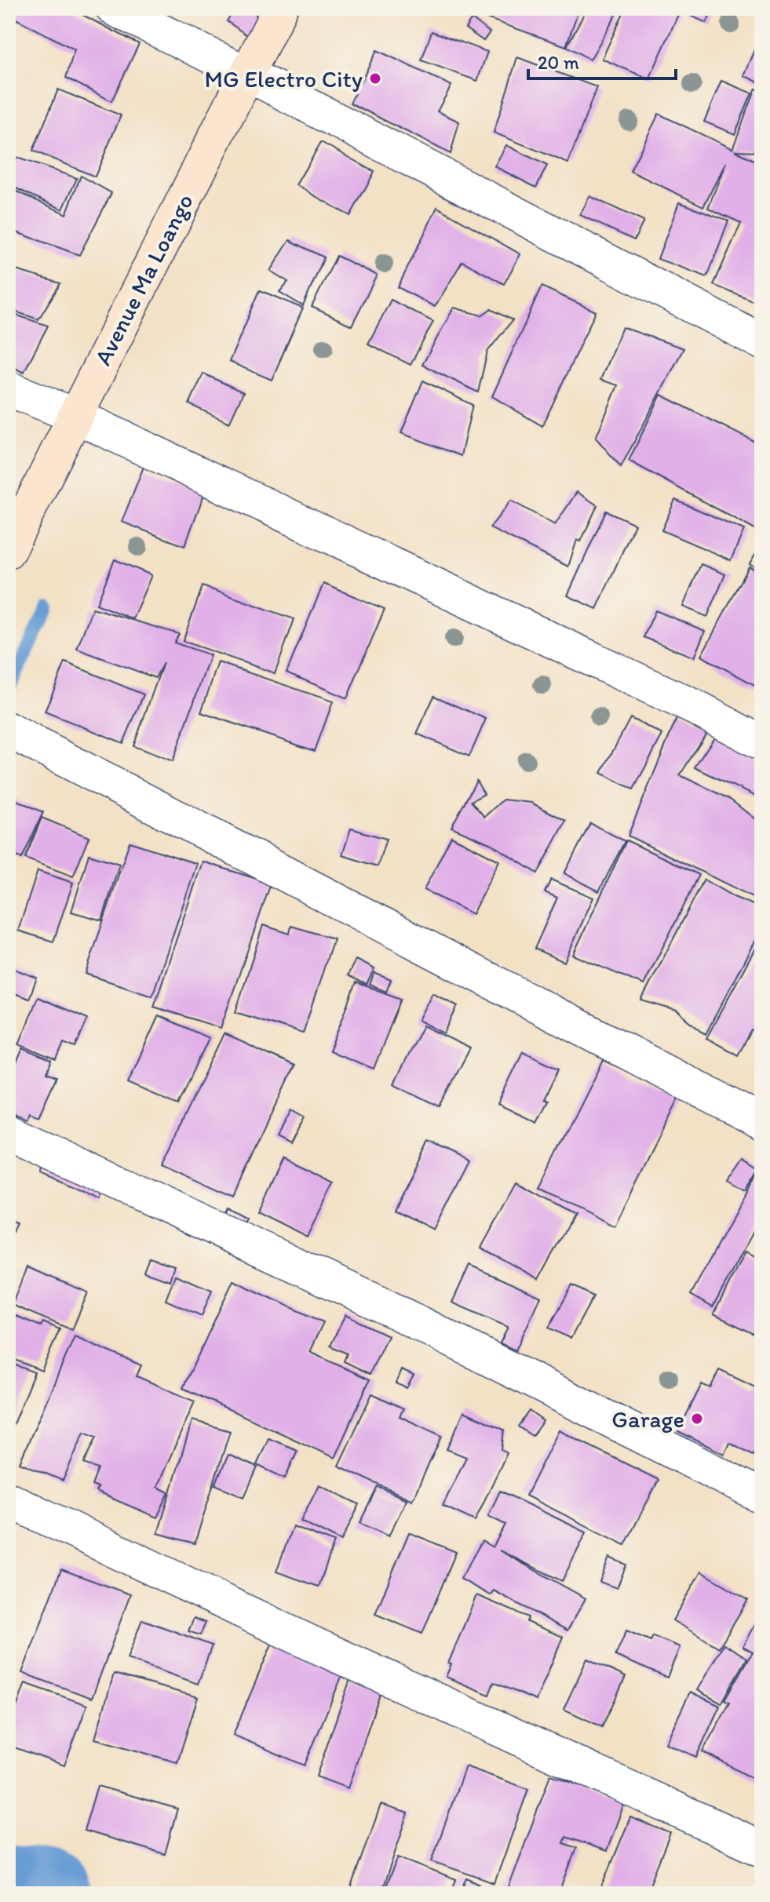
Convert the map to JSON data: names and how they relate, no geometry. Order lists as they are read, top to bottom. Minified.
{"streets":{"main road":["Avenue Ma Loango"]},"places":["MG Electro City","Garage"],"scale_bar":"20 m"}
